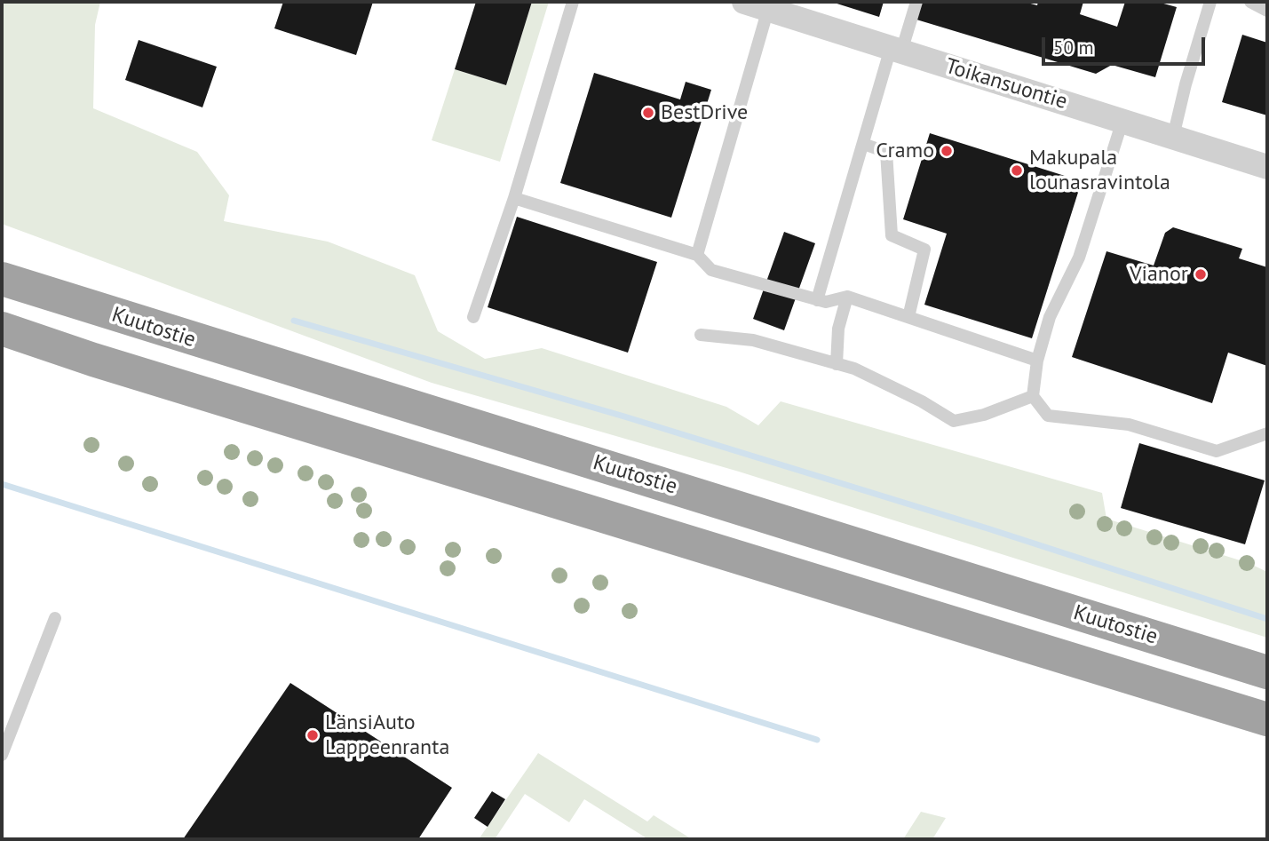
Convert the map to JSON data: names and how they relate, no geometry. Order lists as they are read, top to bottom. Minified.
{"streets":{"highway":["Kuutostie"],"street":["Toikansuontie"]},"places":["BestDrive","Cramo","Makupala lounasravintola","Vianor","LänsiAuto Lappeenranta"],"scale_bar":"50 m"}
